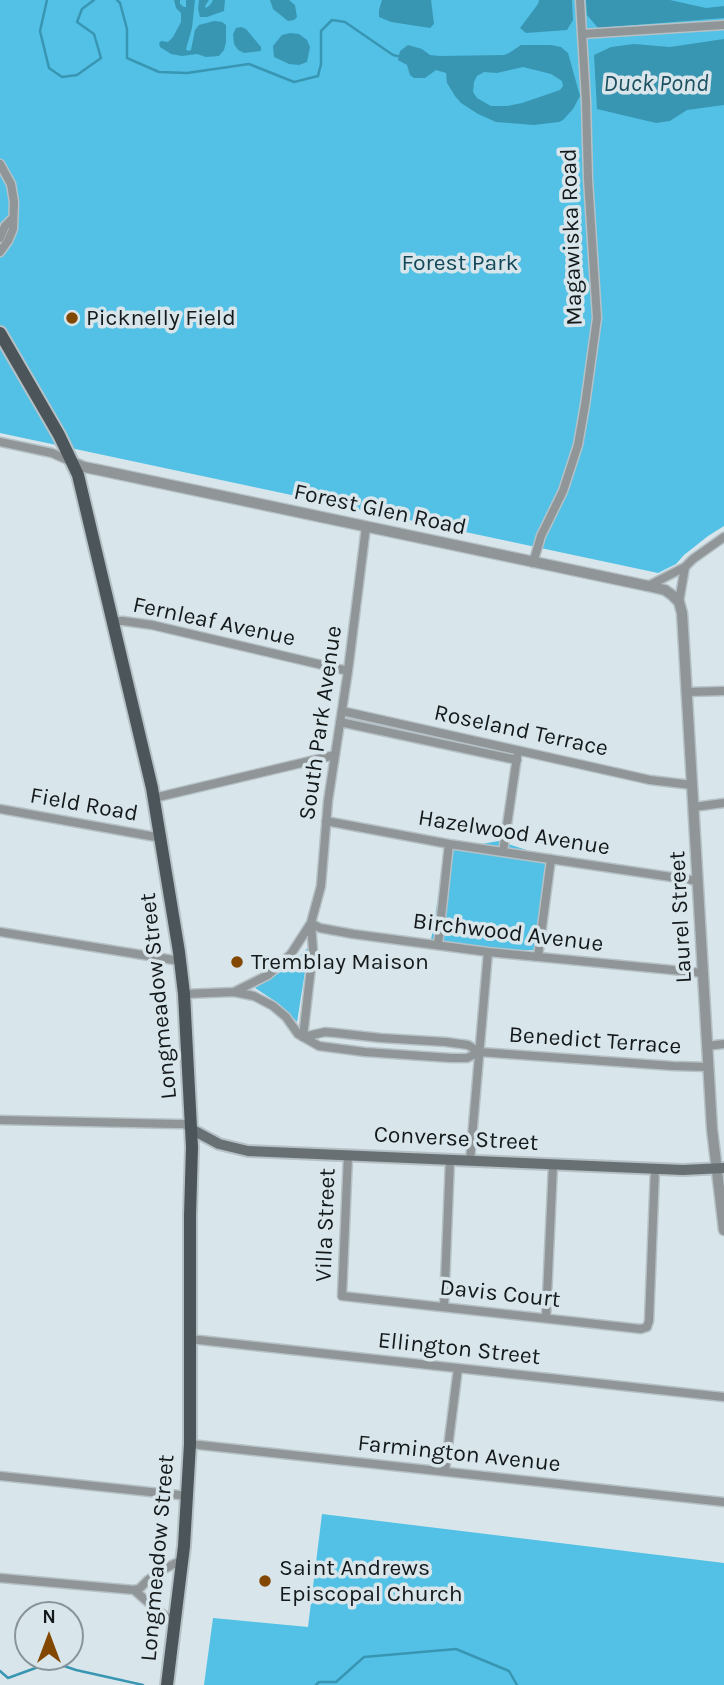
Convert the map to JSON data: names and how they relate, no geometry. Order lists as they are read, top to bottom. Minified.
{"streets":{"main road":["Longmeadow Street","Converse Street"],"street":["Magawiska Road","Forest Glen Road","Fernleaf Avenue","South Park Avenue","Roseland Terrace","Field Road","Hazelwood Avenue","Laurel Street","Birchwood Avenue","Benedict Terrace","Villa Street","Davis Court","Ellington Street","Farmington Avenue"]},"crossings":[["Magawiska Road","Forest Glen Road"],["Forest Glen Road","South Park Avenue"],["Forest Glen Road","Laurel Street"],["Forest Glen Road","Longmeadow Street"],["Fernleaf Avenue","South Park Avenue"],["Fernleaf Avenue","Longmeadow Street"],["South Park Avenue","Roseland Terrace"],["South Park Avenue","Hazelwood Avenue"],["South Park Avenue","Birchwood Avenue"],["South Park Avenue","Longmeadow Street"],["South Park Avenue","Benedict Terrace"],["Roseland Terrace","Laurel Street"],["Field Road","Longmeadow Street"],["Hazelwood Avenue","Laurel Street"],["Laurel Street","Birchwood Avenue"],["Laurel Street","Benedict Terrace"],["Laurel Street","Converse Street"],["Longmeadow Street","Converse Street"],["Longmeadow Street","Ellington Street"],["Longmeadow Street","Farmington Avenue"],["Converse Street","Villa Street"],["Converse Street","Davis Court"],["Villa Street","Davis Court"]],"water":["Duck Pond"],"parks":["Forest Park"],"places":["Picknelly Field","Tremblay Maison","Saint Andrews Episcopal Church"],"north":"top"}
